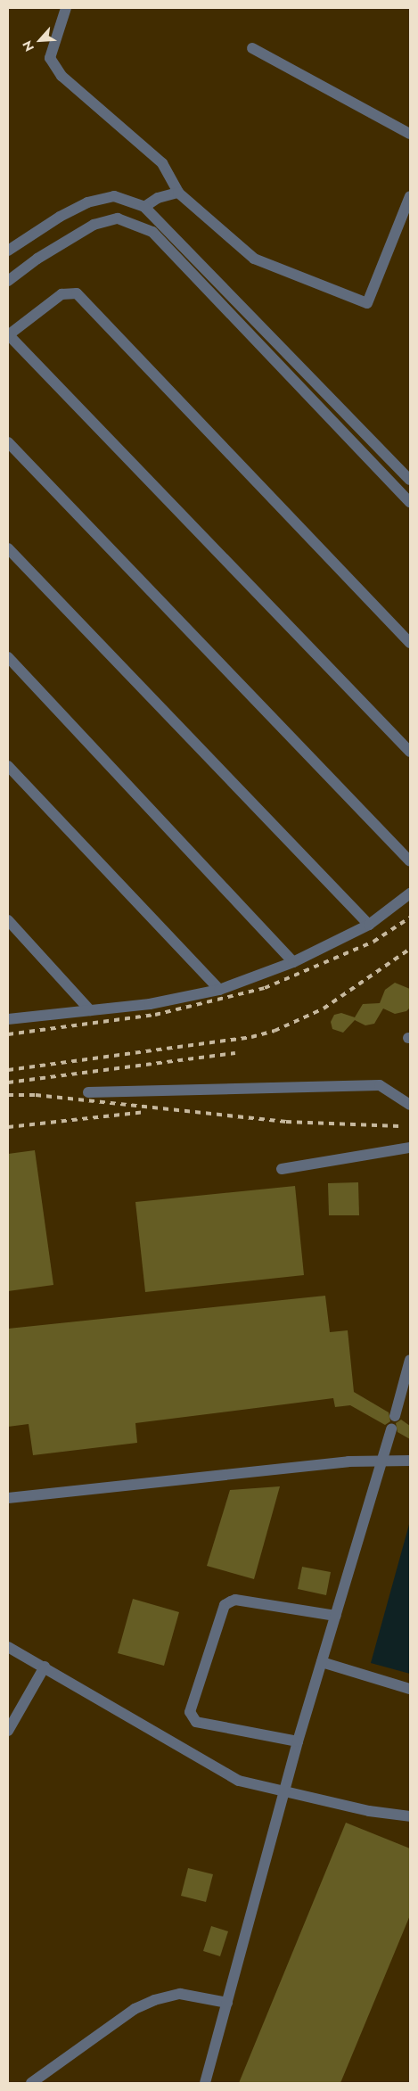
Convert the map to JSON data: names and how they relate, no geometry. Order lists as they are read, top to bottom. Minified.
{"north":"bottom left"}
